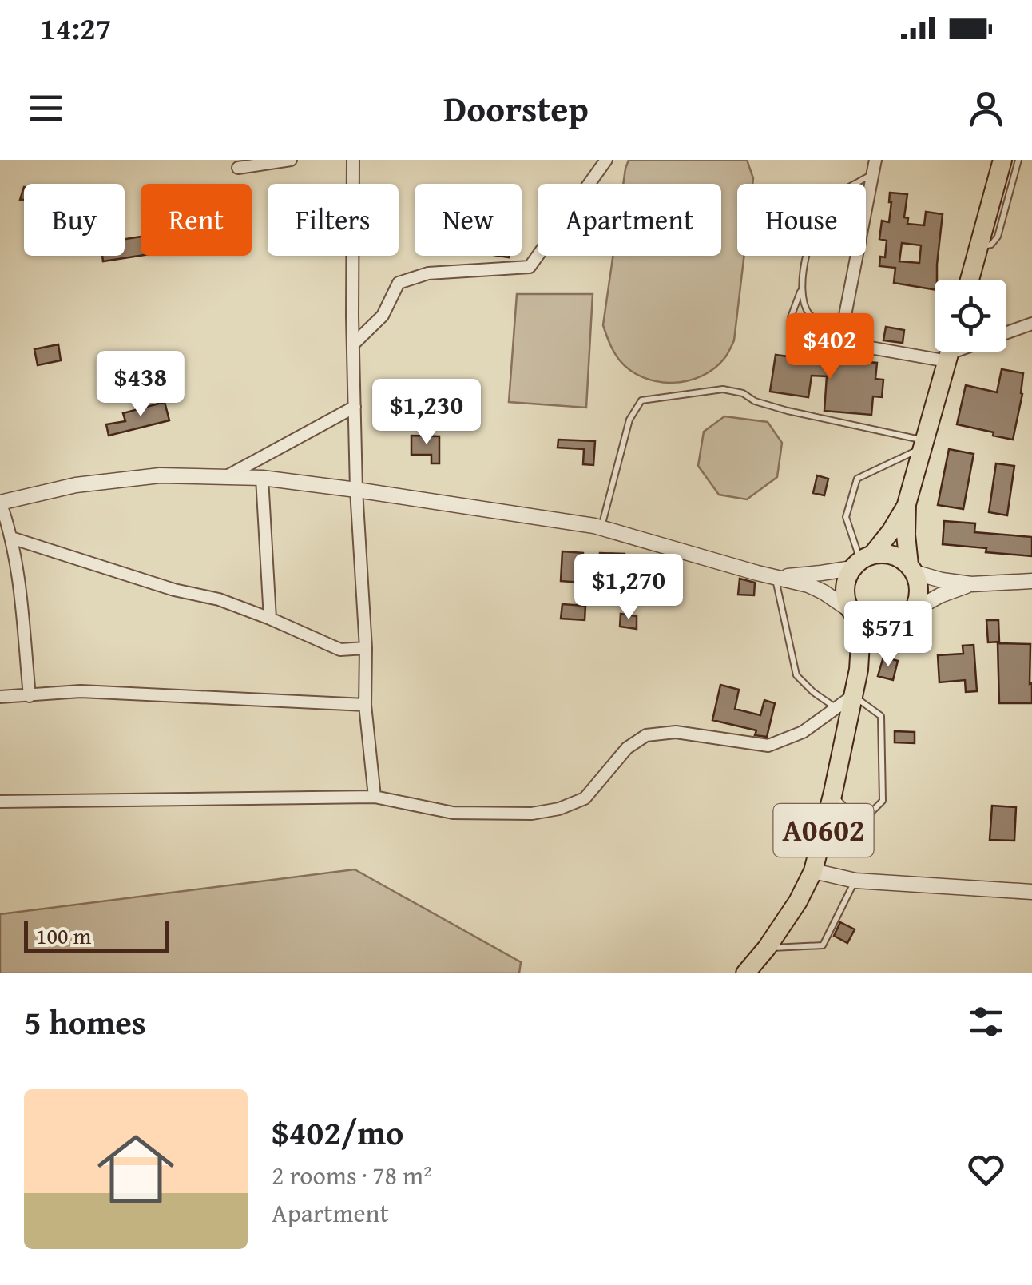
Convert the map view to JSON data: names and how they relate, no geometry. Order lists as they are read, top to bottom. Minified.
{"streets":{"highway":["A0602"]},"scale_bar":"100 m","page":{"status":"14:27","header":"Doorstep","chip":["Buy","Rent","Filters","New","Apartment","House"],"price":["$402","$438","$1,230","$1,270","$571"],"scale":"100 m","heading":"5 homes","list":[{"name":"$402/mo","note":"2 rooms · 78 m² · Apartment"}]}}
